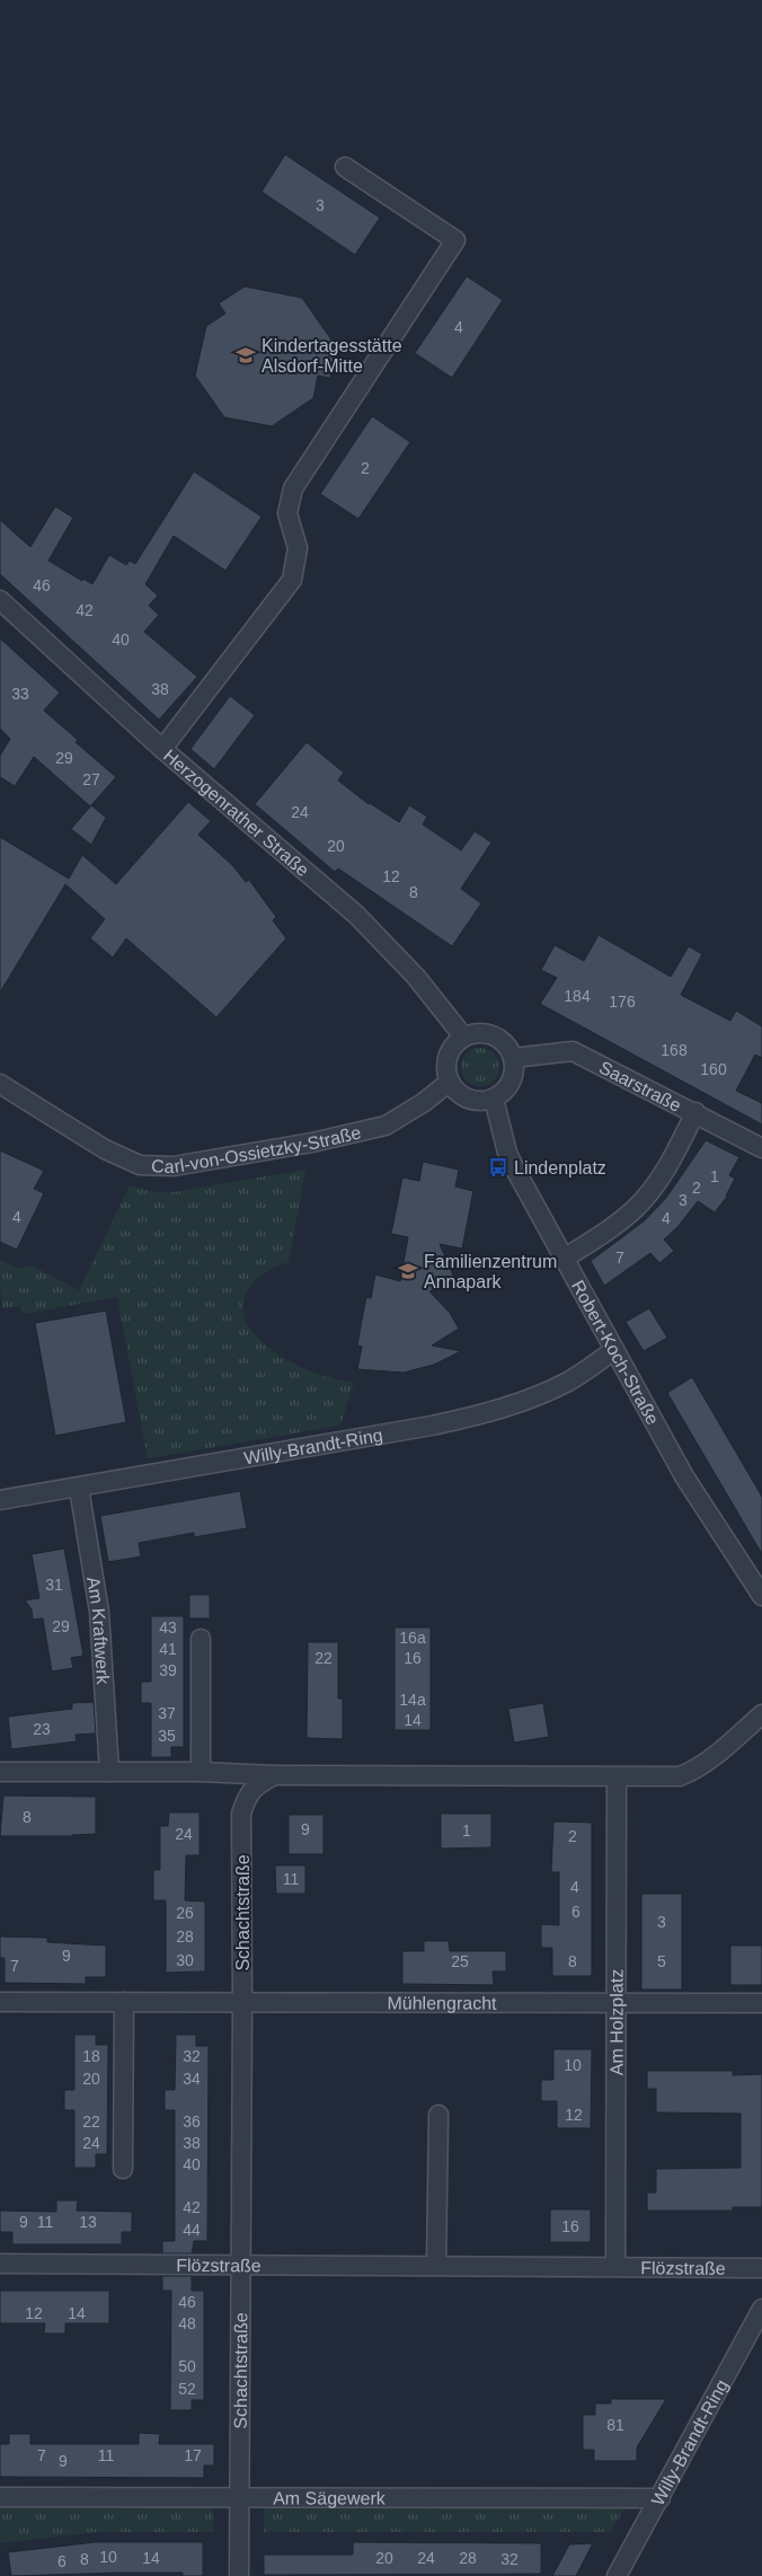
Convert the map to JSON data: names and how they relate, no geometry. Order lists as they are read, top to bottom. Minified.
{"streets":{"street":["Herzogenrather Straße","Saarstraße","Carl-von-Ossietzky-Straße","Robert-Koch-Straße","Willy-Brandt-Ring","Am Kraftwerk","Schachtstraße","Mühlengracht","Am Holzplatz","Flözstraße","Am Sägewerk"]},"crossings":[["Herzogenrather Straße","Saarstraße"],["Herzogenrather Straße","Carl-von-Ossietzky-Straße"],["Herzogenrather Straße","Robert-Koch-Straße"],["Saarstraße","Carl-von-Ossietzky-Straße"],["Saarstraße","Robert-Koch-Straße"],["Carl-von-Ossietzky-Straße","Robert-Koch-Straße"],["Robert-Koch-Straße","Willy-Brandt-Ring"],["Willy-Brandt-Ring","Am Kraftwerk"],["Willy-Brandt-Ring","Am Sägewerk"],["Schachtstraße","Mühlengracht"],["Schachtstraße","Flözstraße"],["Schachtstraße","Am Sägewerk"],["Mühlengracht","Am Holzplatz"],["Am Holzplatz","Flözstraße"]],"places":{"school or university":["Kindertagesstätte Alsdorf-Mitte","Familienzentrum Annapark"],"bus stop":["Lindenplatz"]},"house_numbers":["3","4","2","46","42","40","38","33","29","27","24","20","12","8","184","176","168","160","1","2","3","4","4","7","31","29","43","16a","41","22","16","39","14a","37","14","23","35","8","9","1","24","2","11","4","6","26","3","28","9","30","25","8","5","7","18","32","10","20","34","12","22","36","24","38","40","42","9","11","13","16","44","46","12","14","48","50","52","81","7","11","17","9","10","14","20","24","28","8","32","6"]}
